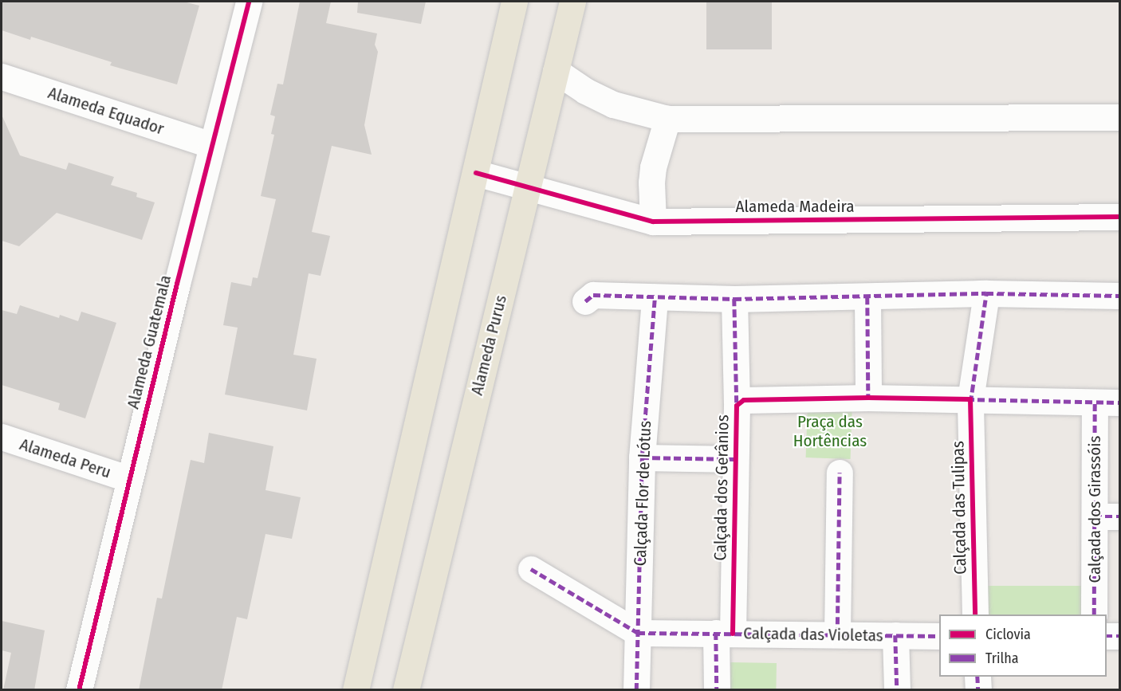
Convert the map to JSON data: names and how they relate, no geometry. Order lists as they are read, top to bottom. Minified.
{"streets":{"main road":["Alameda Purus"],"street":["Alameda Equador","Alameda Madeira","Alameda Guatemala","Alameda Peru","Calçada dos Gerânios","Calçada Flor de Lótus","Calçada das Tulipas","Calçada dos Girassóis","Calçada das Violetas"]},"crossings":[["Alameda Equador","Alameda Guatemala"],["Alameda Madeira","Alameda Purus"],["Alameda Guatemala","Alameda Peru"],["Calçada dos Gerânios","Calçada das Tulipas"],["Calçada dos Gerânios","Calçada dos Girassóis"],["Calçada dos Gerânios","Calçada das Violetas"],["Calçada Flor de Lótus","Calçada das Violetas"]],"parks":["Praça das Hortências"],"legend":["Ciclovia","Trilha"]}
